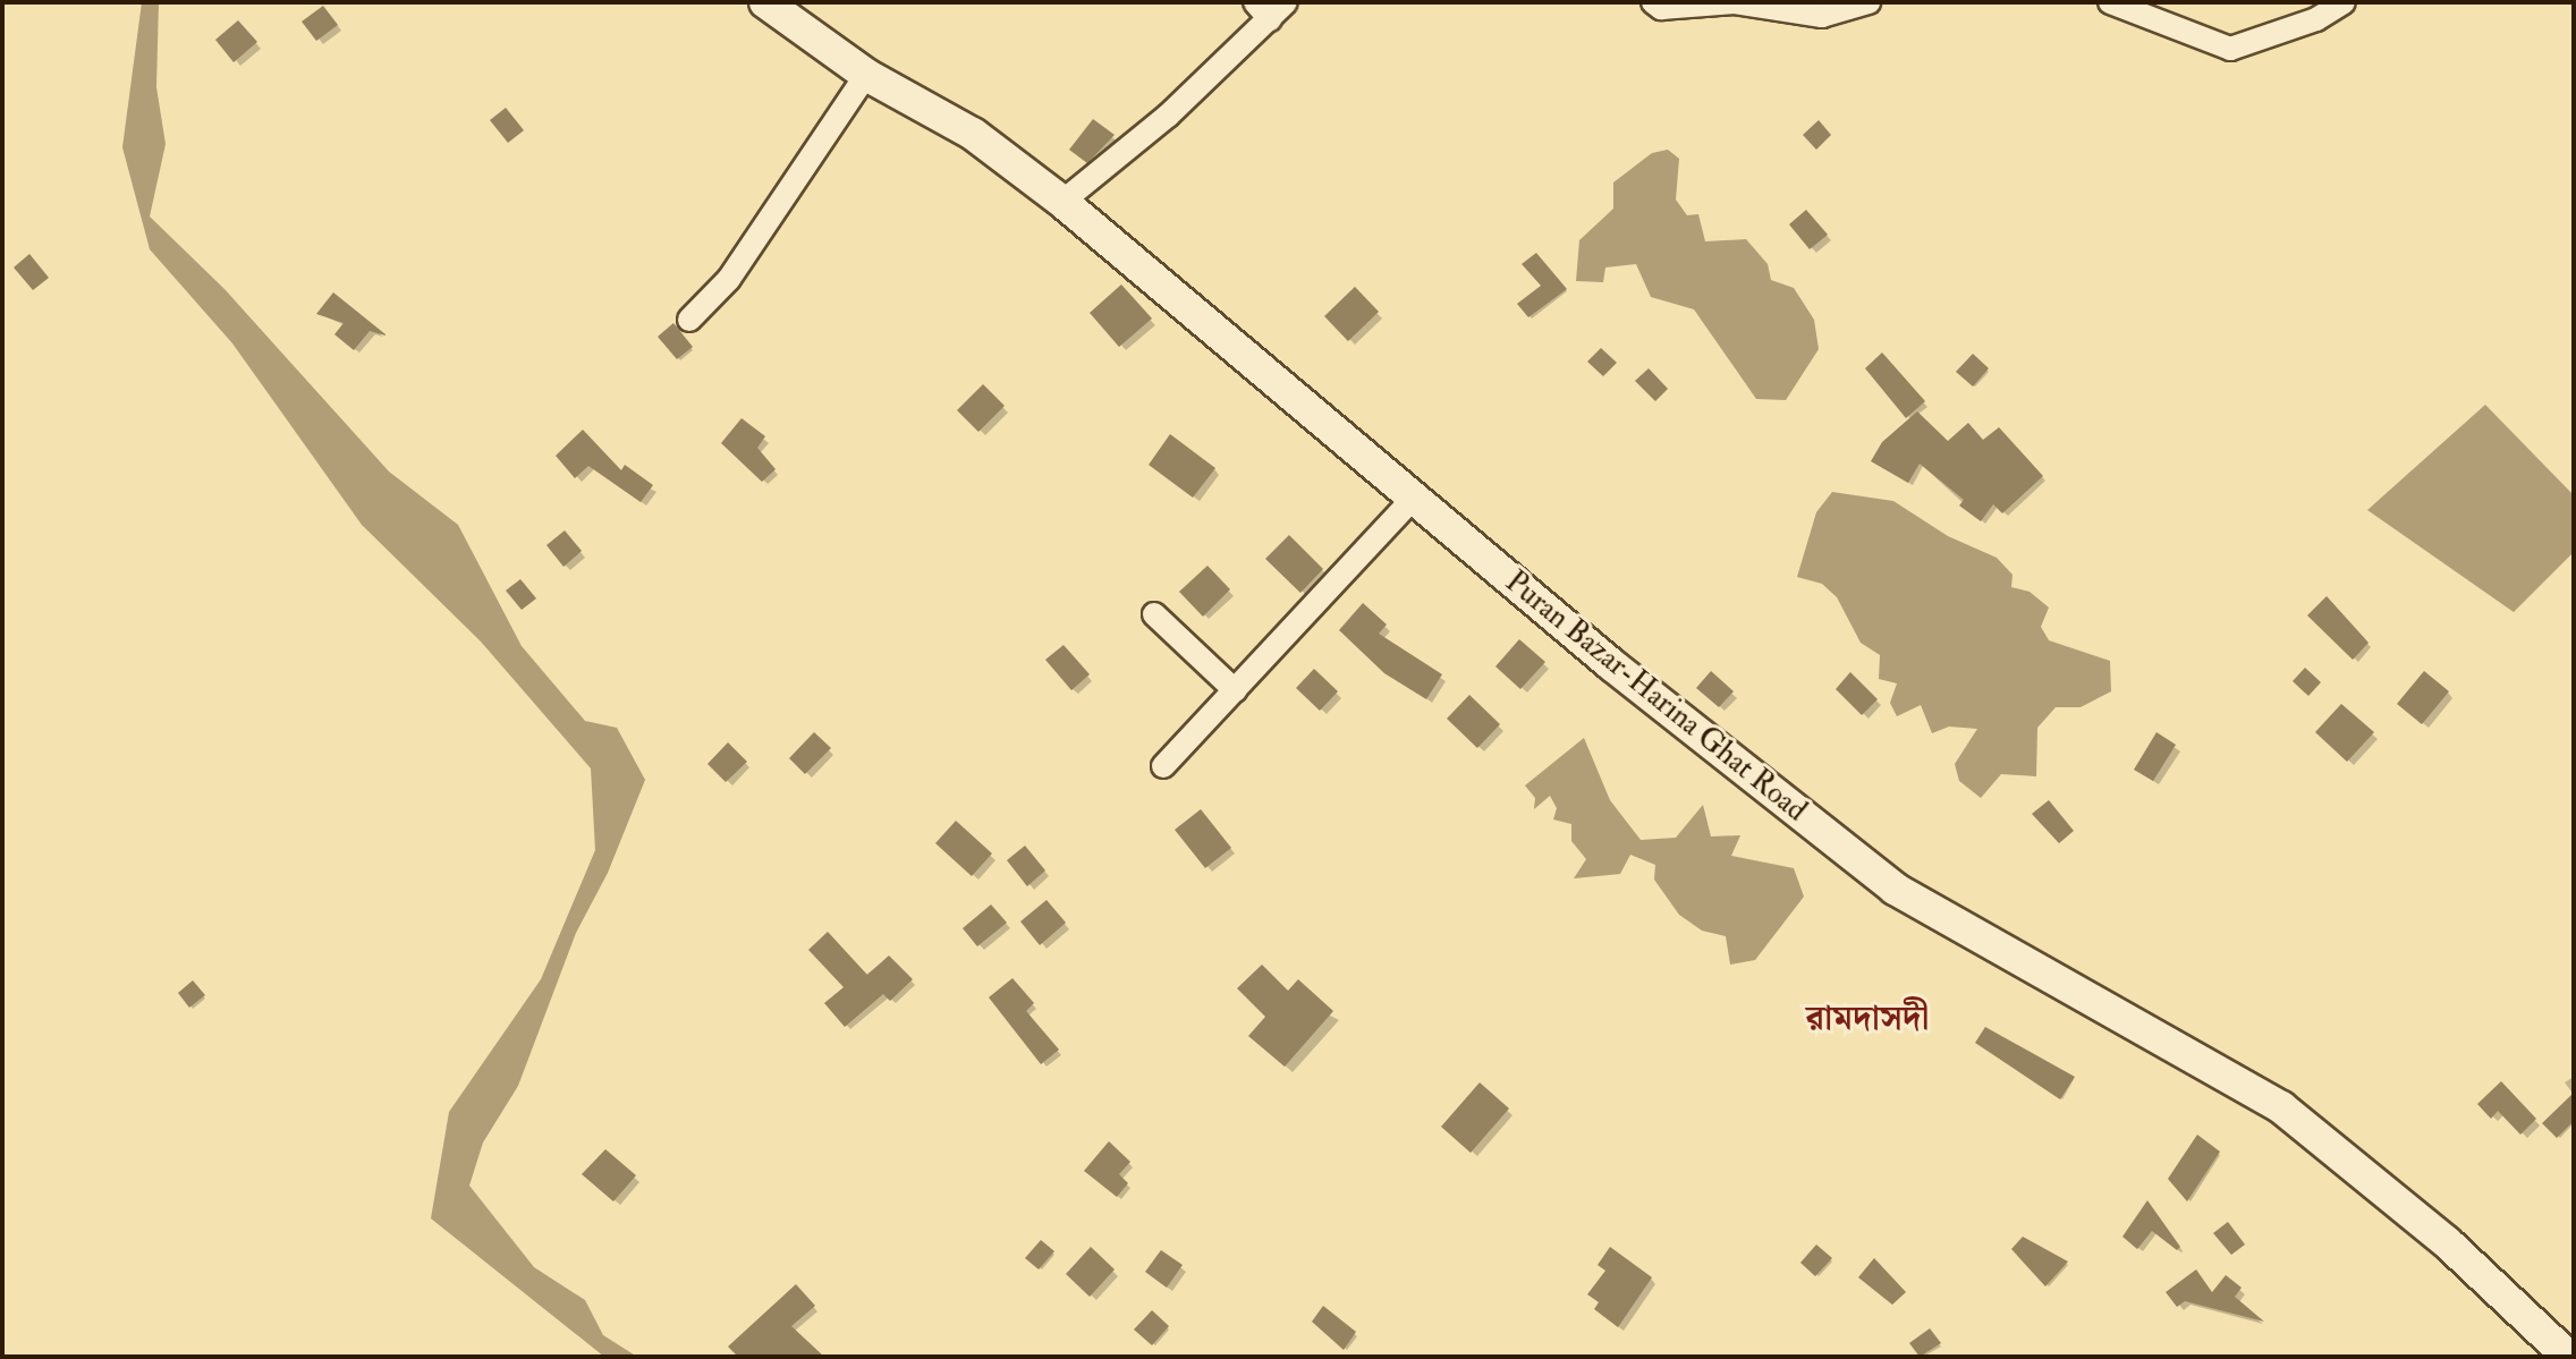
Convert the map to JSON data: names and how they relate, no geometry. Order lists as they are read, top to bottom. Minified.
{"streets":{"main road":["Puran Bazar-Harina Ghat Road"]},"districts":["রামদাসদী"]}
